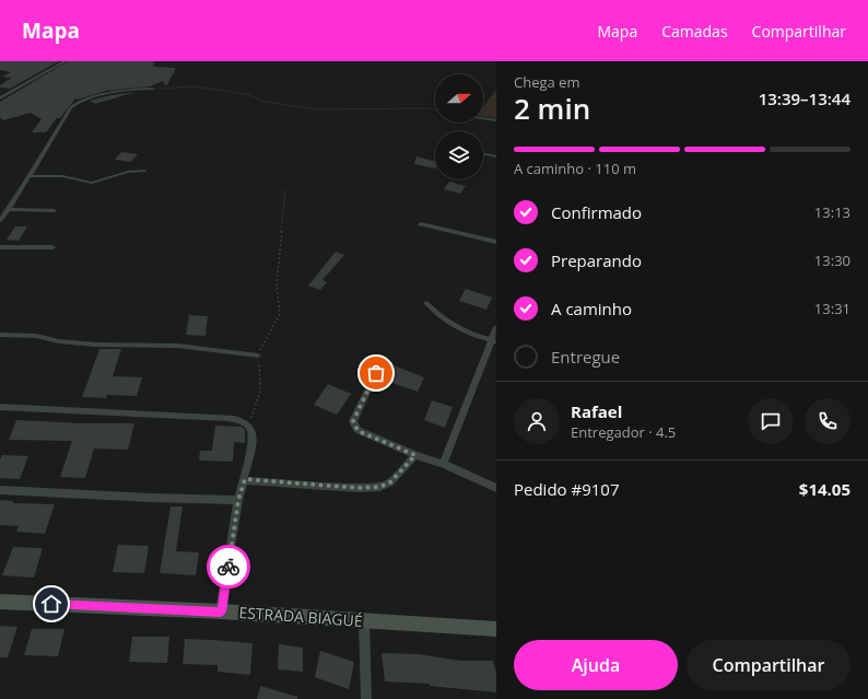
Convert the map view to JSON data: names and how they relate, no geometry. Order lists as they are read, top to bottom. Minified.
{"streets":{"main road":["ESTRADA BIAGUÉ"]},"north":"right","page":{"header":"Mapa","nav":["Mapa","Camadas","Compartilhar"],"heading":["2 min","Chega em","13:39–13:44"],"panel":["Rafael","Entregador · 4.5","Pedido #9107","$14.05"],"bar":"A caminho · 110 m","list":[["Confirmado","13:13"],["Preparando","13:30"],["A caminho","13:31"],"Entregue"],"buttons":["Ajuda","Compartilhar"]}}
